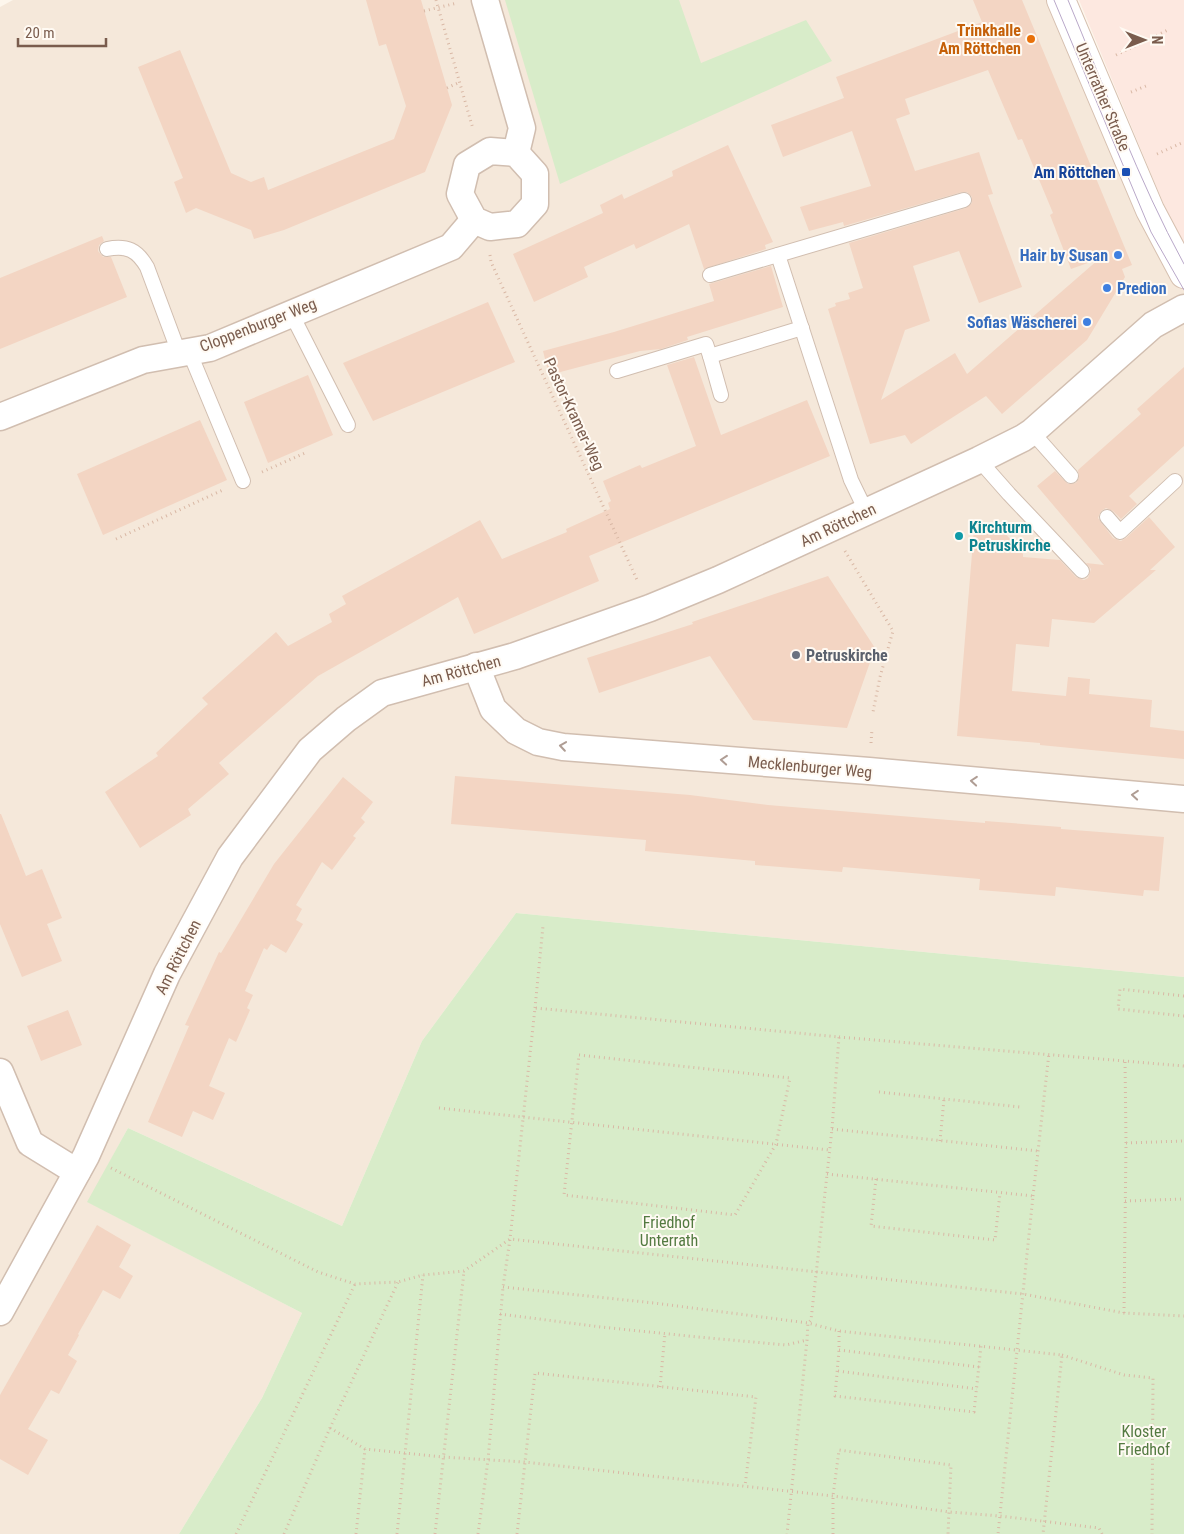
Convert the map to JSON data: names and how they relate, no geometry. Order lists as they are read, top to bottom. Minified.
{"streets":{"main road":["Unterrather Straße"],"street":["Cloppenburger Weg","Am Röttchen","Mecklenburger Weg"],"path":["Pastor-Kramer-Weg"]},"crossings":[["Cloppenburger Weg","Pastor-Kramer-Weg"],["Pastor-Kramer-Weg","Am Röttchen"],["Am Röttchen","Mecklenburger Weg"]],"one_way":["Mecklenburger Weg"],"parks":["Friedhof Unterrath","Kloster Friedhof"],"places":{"other":["Trinkhalle Am Röttchen","Hair by Susan","Predion","Sofias Wäscherei","Kirchturm Petruskirche","Petruskirche"],"transit":["Am Röttchen"]},"scale_bar":"20 m","north":"right"}
